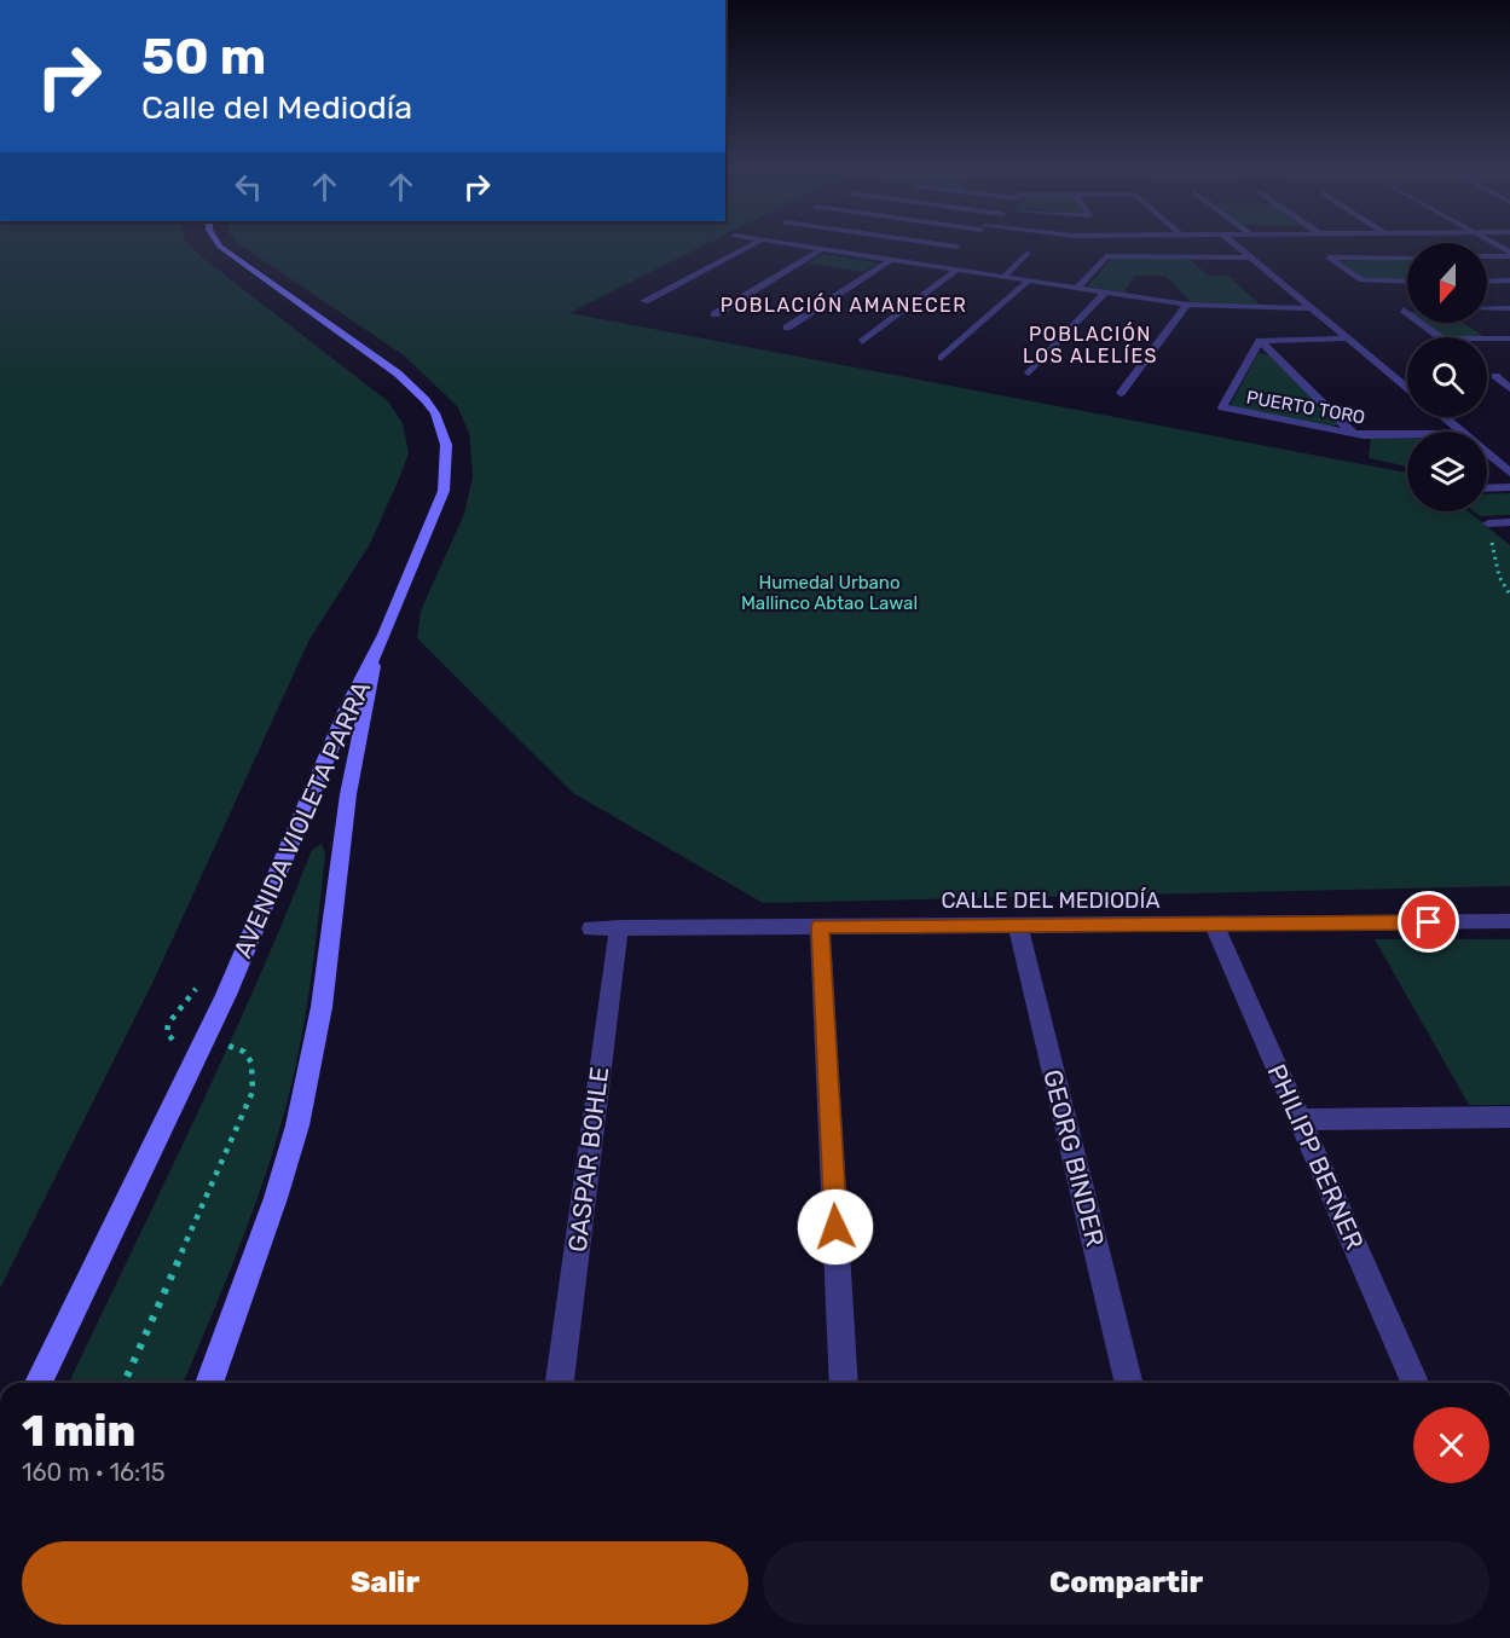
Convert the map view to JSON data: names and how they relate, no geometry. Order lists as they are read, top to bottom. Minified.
{"streets":{"main road":["AVENIDA VIOLETA PARRA"],"street":["PUERTO TORO","CALLE DEL MEDIODÍA","PHILIPP BERNER","GEORG BINDER","GASPAR BOHLE"]},"crossings":[["CALLE DEL MEDIODÍA","PHILIPP BERNER"],["CALLE DEL MEDIODÍA","GEORG BINDER"],["CALLE DEL MEDIODÍA","GASPAR BOHLE"]],"districts":["POBLACIÓN AMANECER","POBLACIÓN LOS ALELÍES"],"parks":["Humedal Urbano Mallinco Abtao Lawal"],"north":"bottom","page":{"turn":["50 m","Calle del Mediodía"],"heading":["1 min","160 m · 16:15"],"buttons":["Salir","Compartir"]}}
